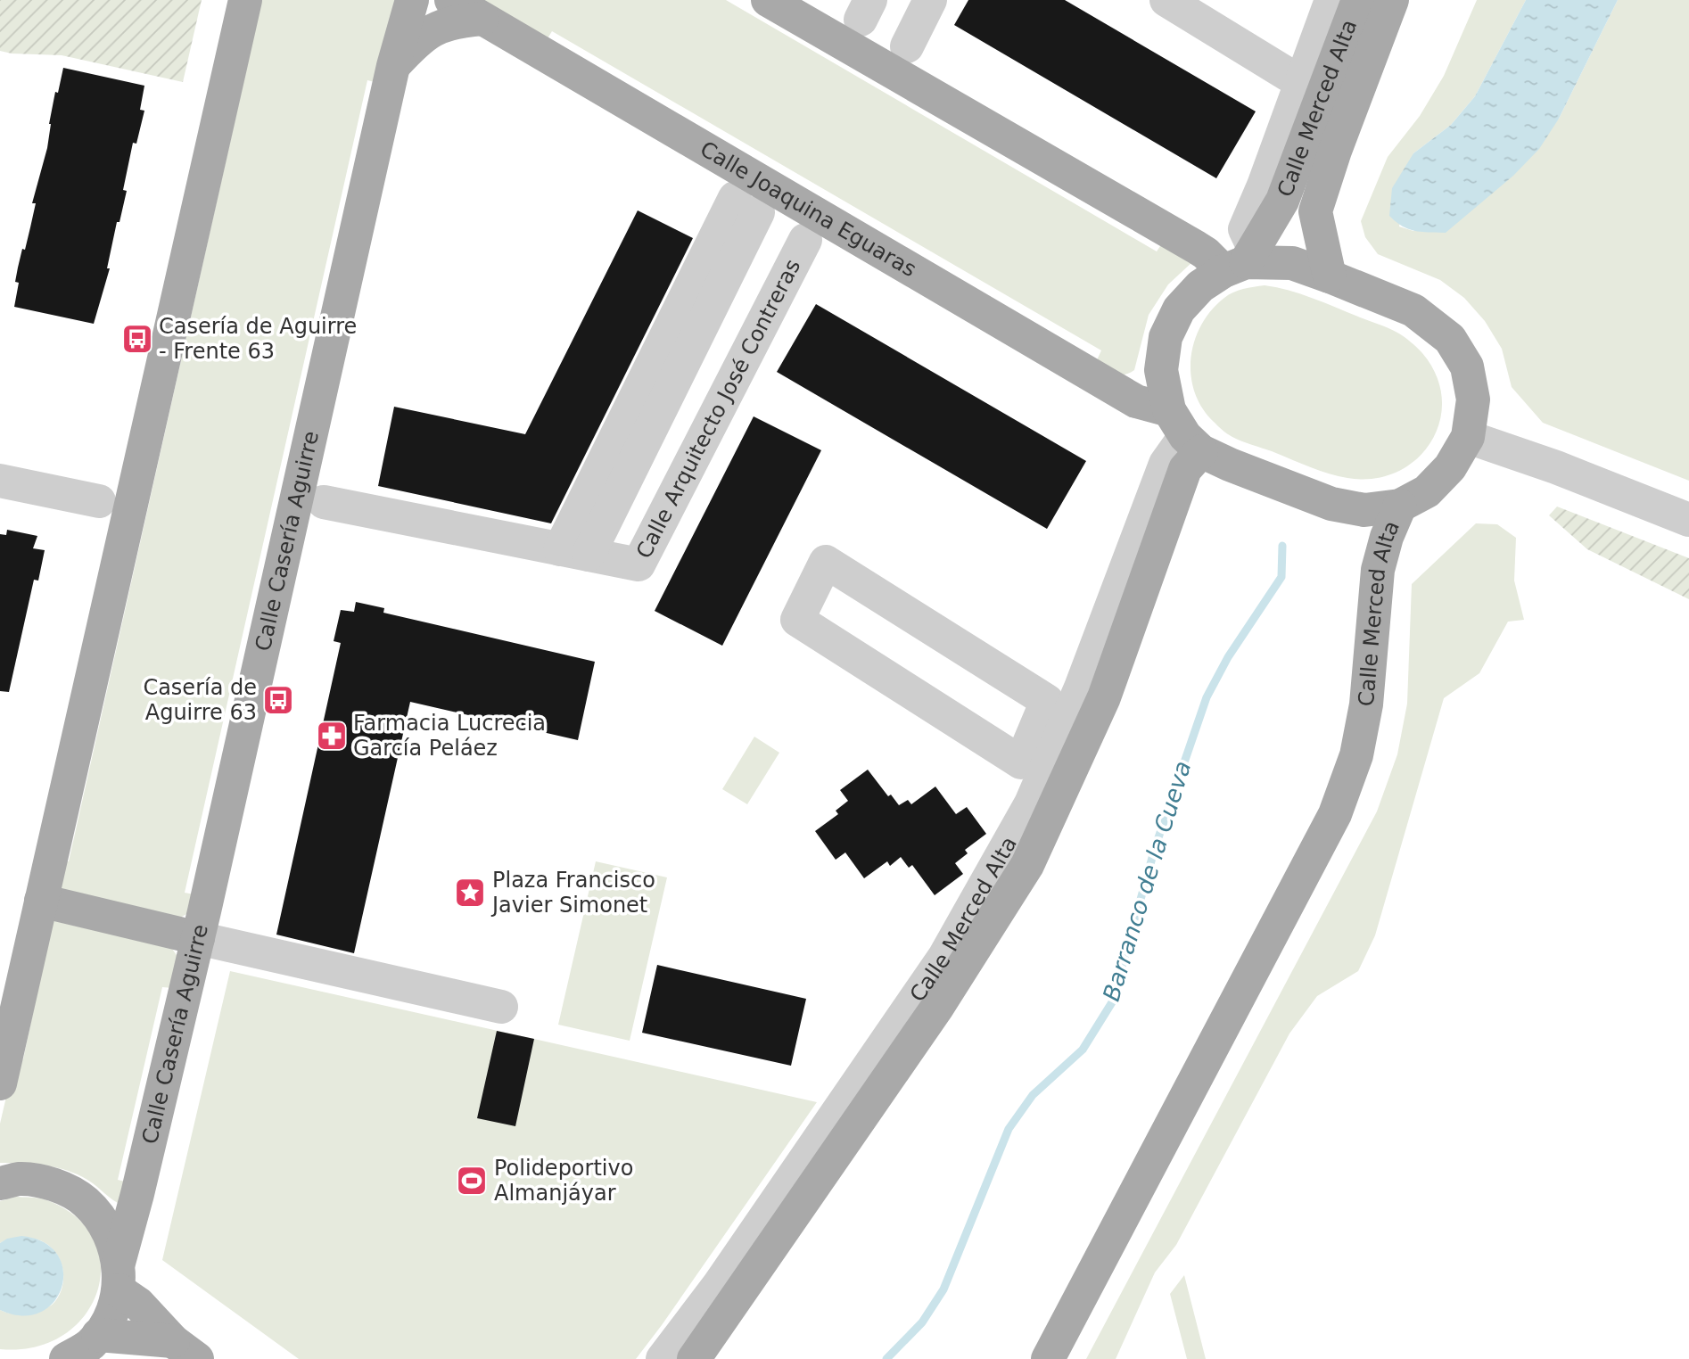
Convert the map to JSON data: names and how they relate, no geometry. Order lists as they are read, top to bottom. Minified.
{"streets":{"main road":["Calle Merced Alta","Calle Joaquina Eguaras","Calle Casería Aguirre"],"street":["Calle Arquitecto José Contreras"]},"crossings":[["Calle Merced Alta","Calle Joaquina Eguaras"]],"water":["Barranco de la Cueva"],"places":{"bus stop":["Casería de Aguirre - Frente 63","Casería de Aguirre 63"],"pharmacy":["Farmacia Lucrecia García Peláez"],"place":["Plaza Francisco Javier Simonet"],"sports":["Polideportivo Almanjáyar"]}}
